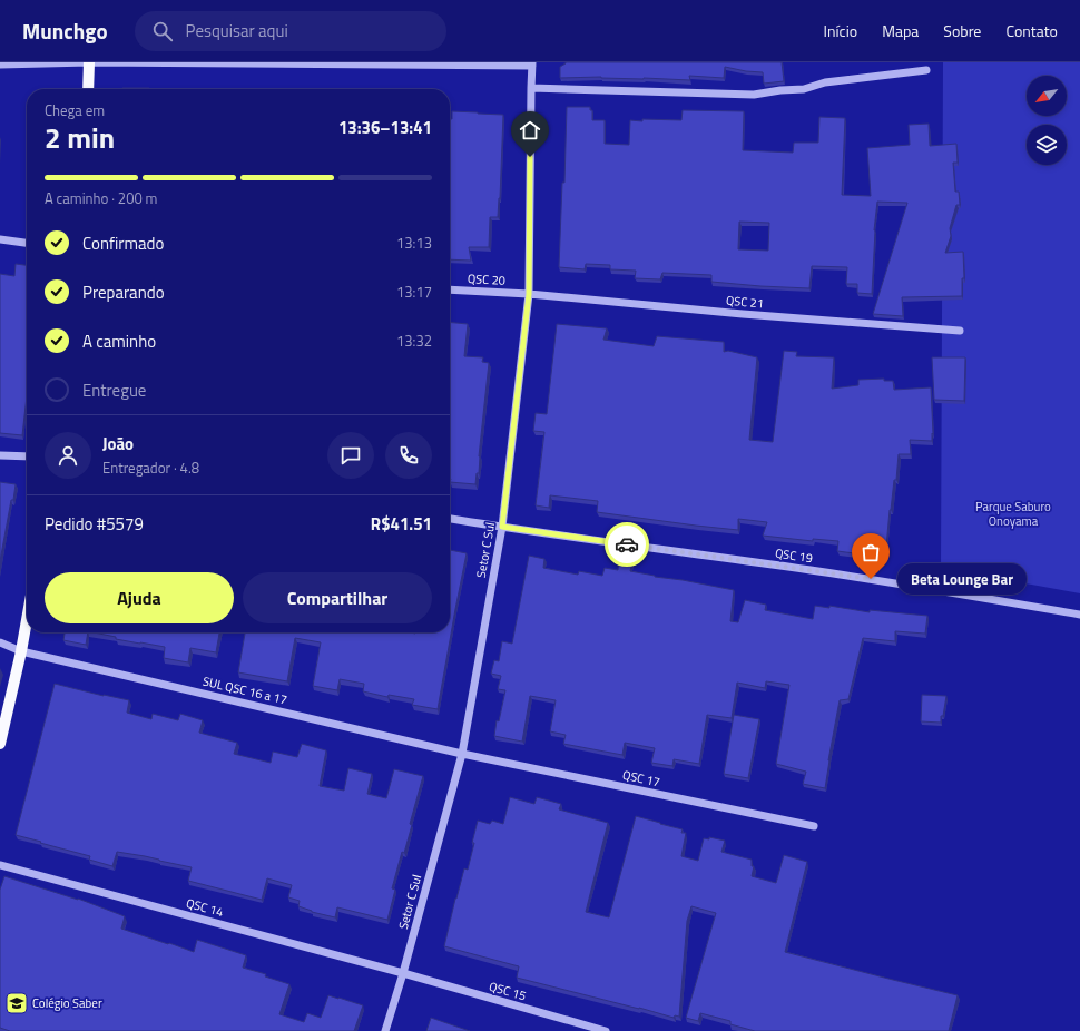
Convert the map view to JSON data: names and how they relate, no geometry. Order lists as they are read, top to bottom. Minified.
{"streets":{"street":["QSC 20","QSC 21","Setor C Sul","QSC 19","SUL QSC 16 a 17","QSC 17","QSC 14","QSC 15"]},"crossings":[["QSC 20","QSC 21"],["QSC 20","Setor C Sul"],["QSC 21","Setor C Sul"],["Setor C Sul","QSC 19"],["Setor C Sul","SUL QSC 16 a 17"],["Setor C Sul","QSC 17"],["Setor C Sul","QSC 14"],["Setor C Sul","QSC 15"],["SUL QSC 16 a 17","QSC 17"],["QSC 14","QSC 15"]],"parks":["Parque Saburo Onoyama"],"places":{"other":["Beta Lounge Bar"],"school or university":["Colégio Saber"]},"north":"bottom left","page":{"header":"Munchgo","search":"Pesquisar aqui","nav":["Início","Mapa","Sobre","Contato"],"heading":["2 min","Chega em","13:36–13:41"],"panel":["João","Entregador · 4.8","Pedido #5579","R$41.51"],"bar":"A caminho · 200 m","list":[["Confirmado","13:13"],["Preparando","13:17"],["A caminho","13:32"],"Entregue"],"bubble":"Beta Lounge Bar","buttons":["Ajuda","Compartilhar"]}}
